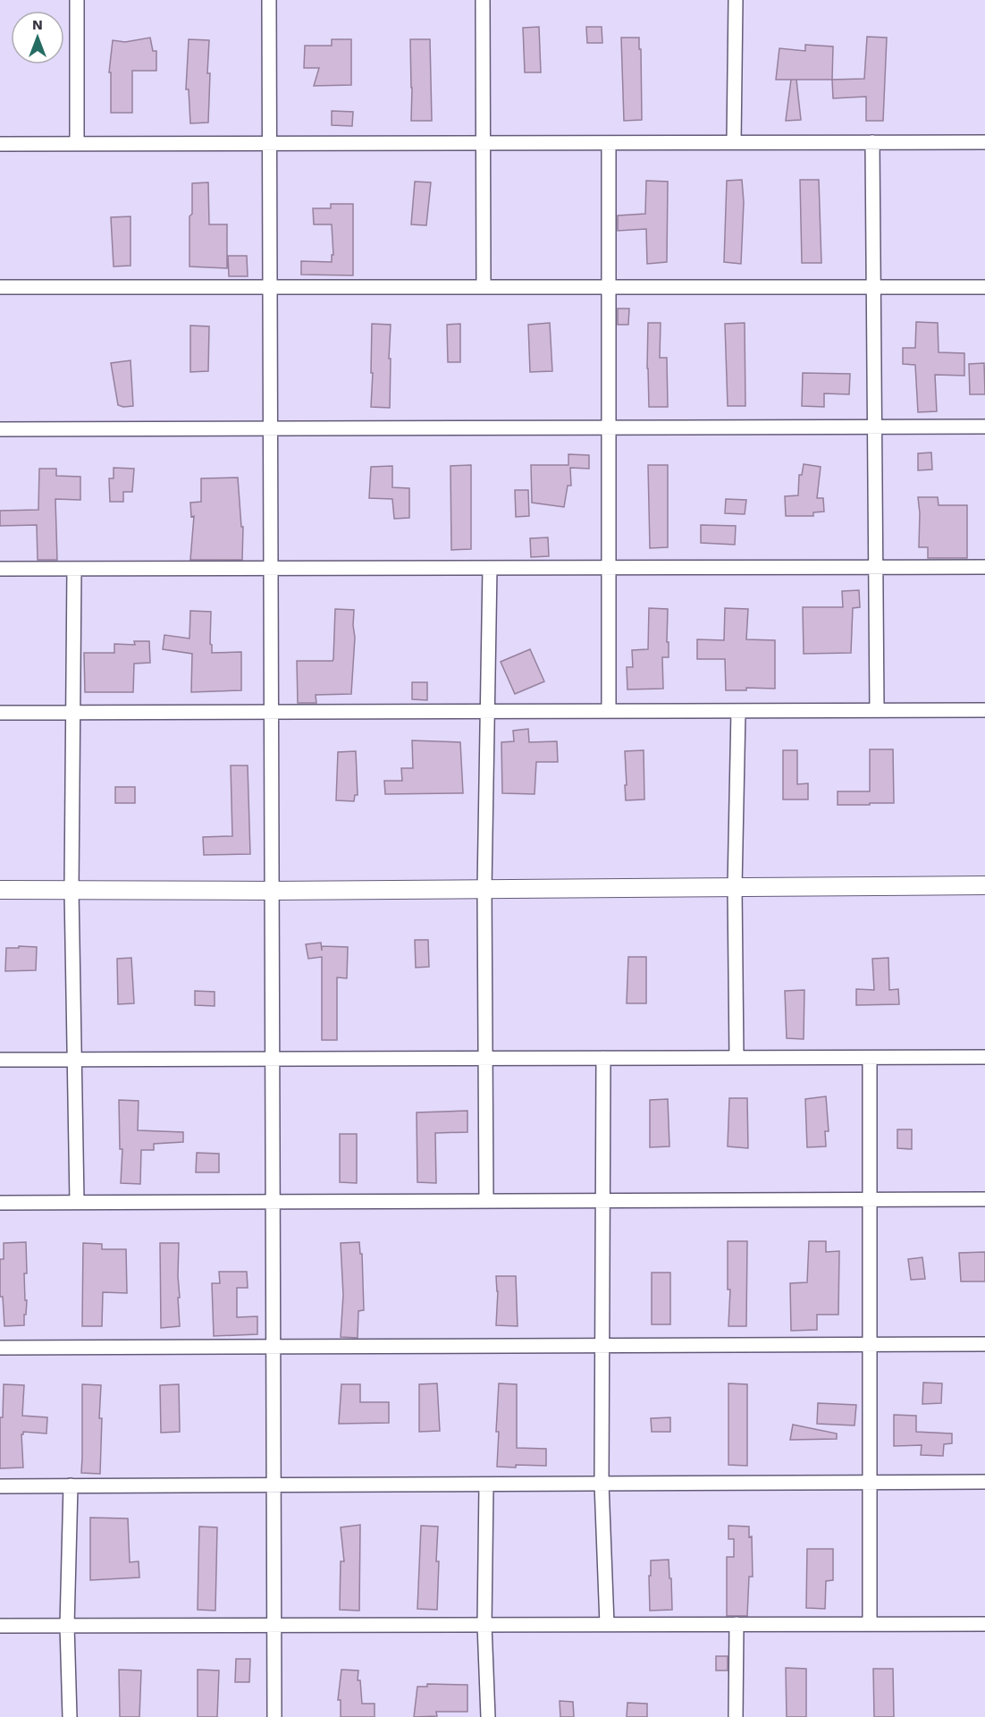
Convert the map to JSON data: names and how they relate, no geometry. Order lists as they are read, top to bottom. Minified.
{"north":"top"}
